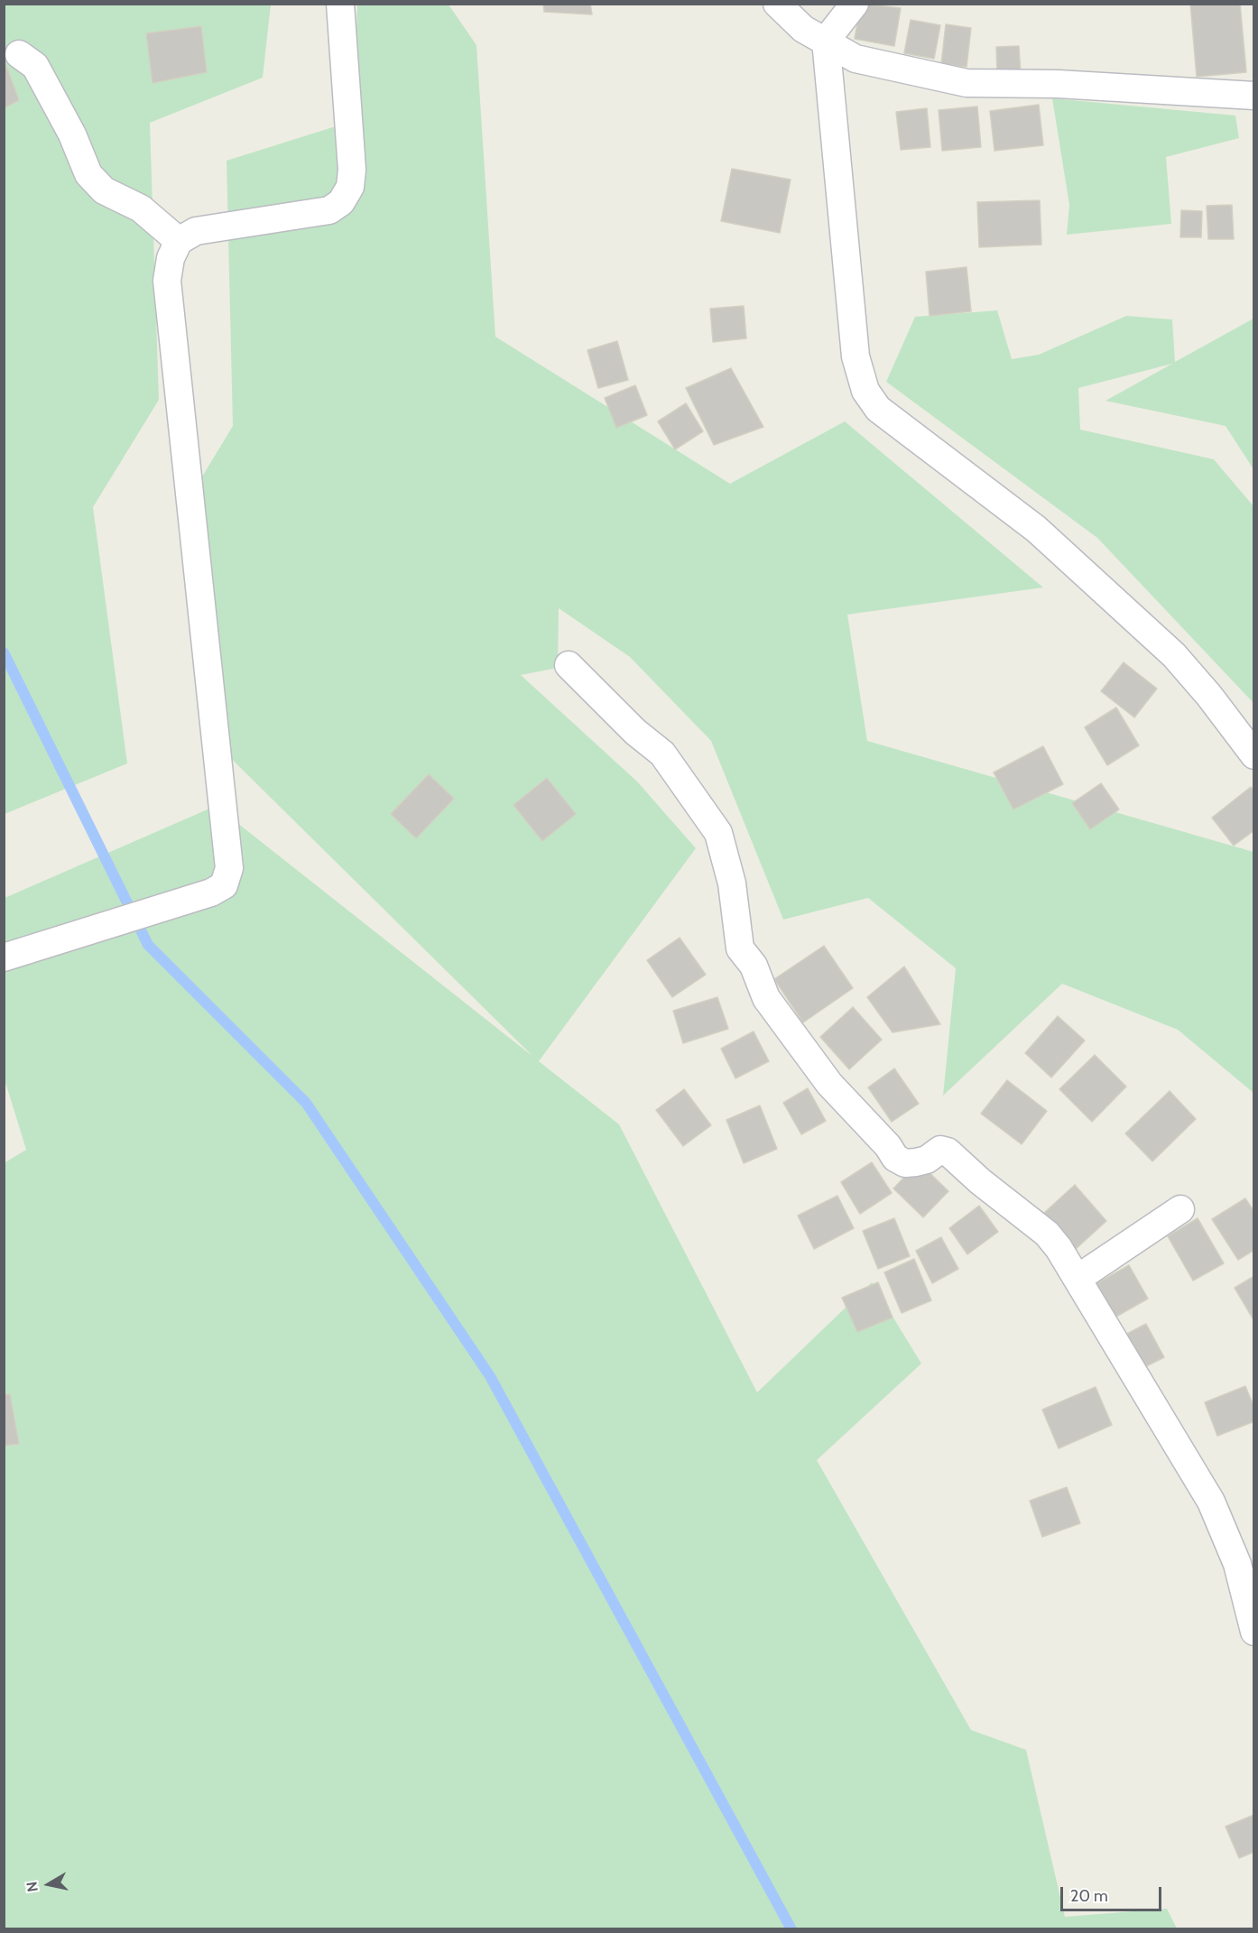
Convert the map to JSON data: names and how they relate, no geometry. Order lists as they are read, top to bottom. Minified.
{"scale_bar":"20 m","north":"left"}
